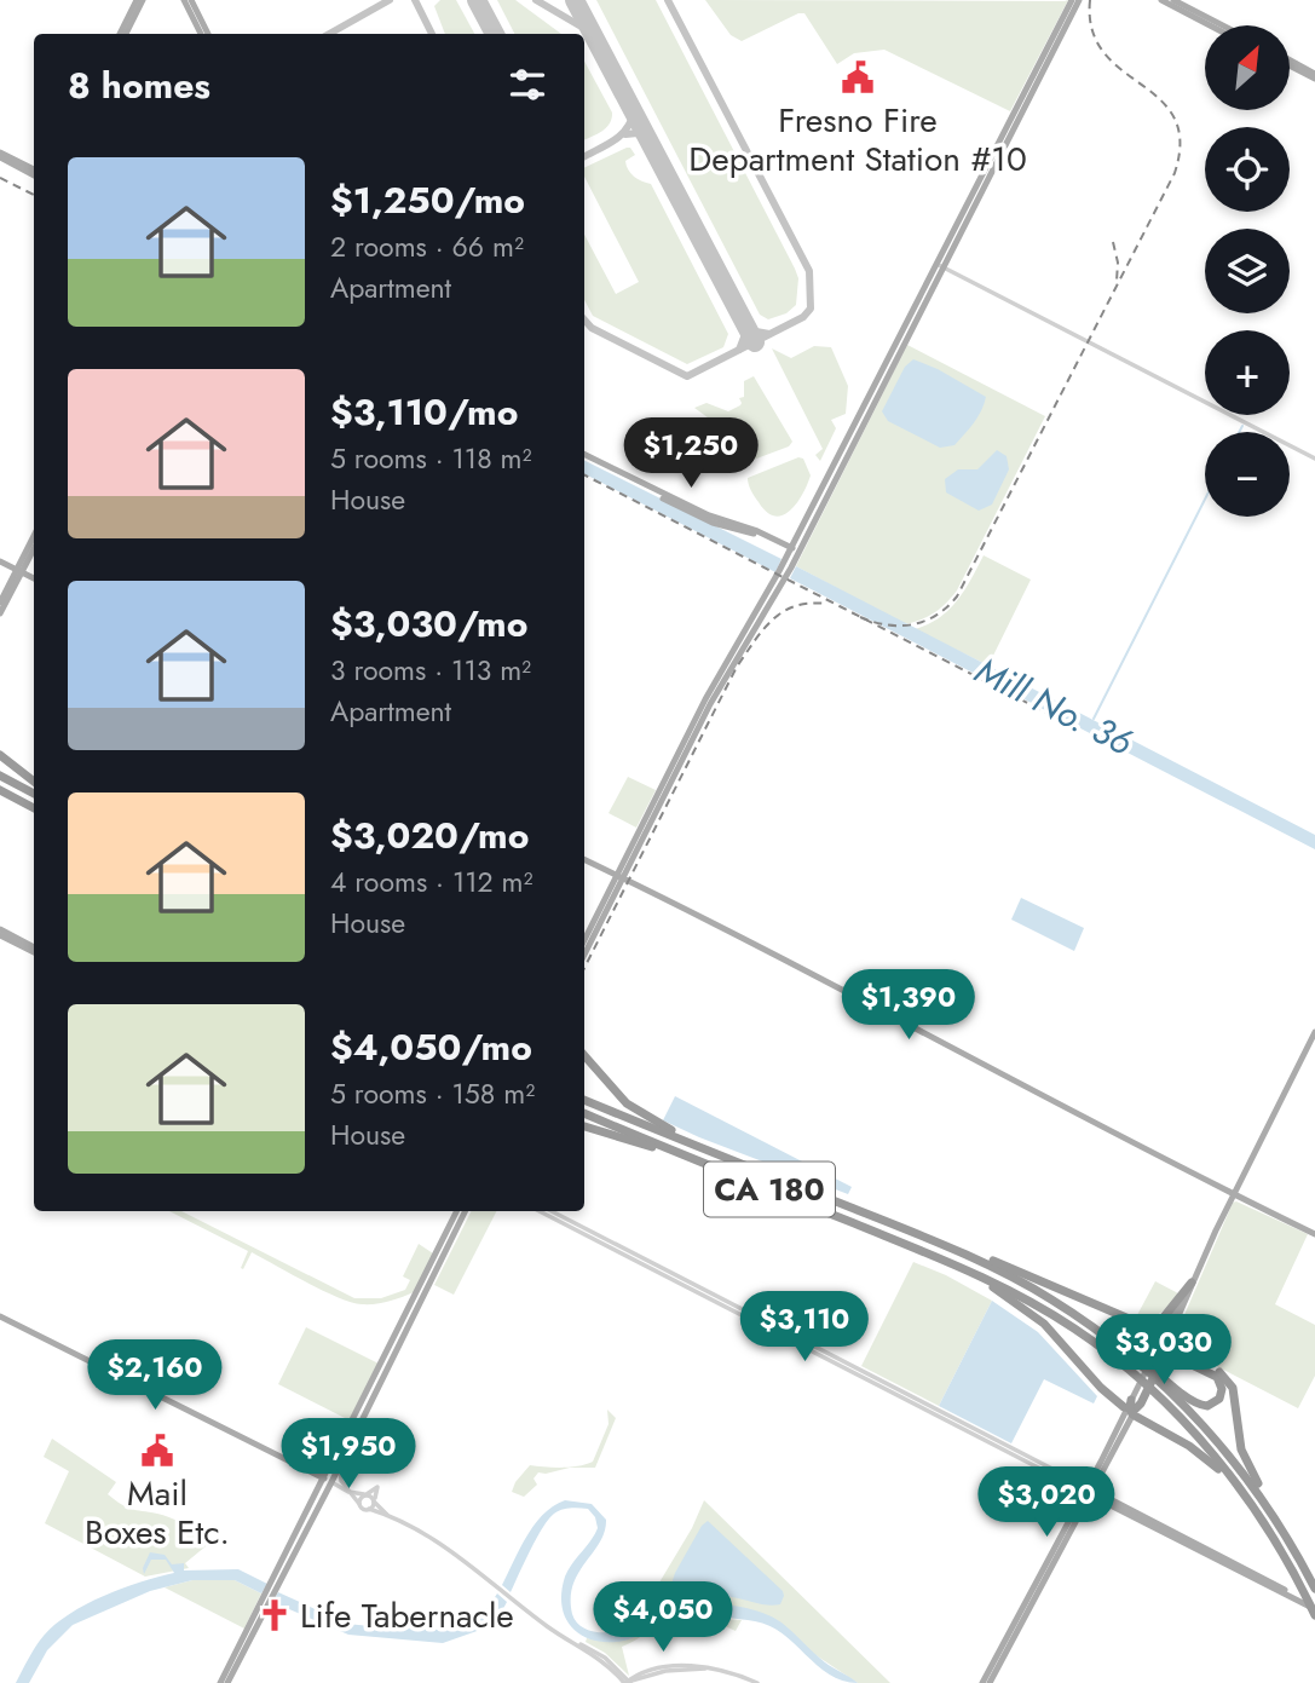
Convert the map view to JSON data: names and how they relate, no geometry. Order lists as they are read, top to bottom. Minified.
{"streets":{"highway":["CA 180"]},"water":["Mill No. 36"],"places":{"public building":["Fresno Fire Department Station #10","Mail Boxes Etc."],"church":["Life Tabernacle"]},"north":"top right","page":{"map_buttons":["+","−"],"heading":"8 homes","list":[{"name":"$1,250/mo","note":"2 rooms · 66 m² · Apartment"},{"name":"$3,110/mo","note":"5 rooms · 118 m² · House"},{"name":"$3,030/mo","note":"3 rooms · 113 m² · Apartment"},{"name":"$3,020/mo","note":"4 rooms · 112 m² · House"},{"name":"$4,050/mo","note":"5 rooms · 158 m² · House"}],"price":["$1,250","$1,390","$3,110","$3,030","$2,160","$1,950","$3,020","$4,050"]}}
